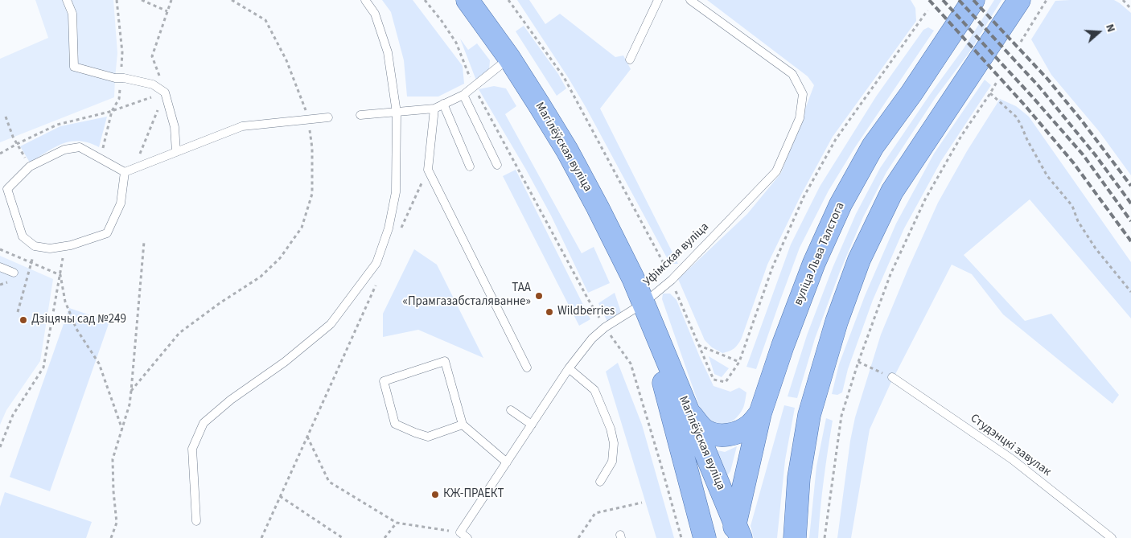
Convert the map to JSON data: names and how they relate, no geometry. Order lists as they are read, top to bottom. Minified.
{"streets":{"main road":["Магілёўская вуліца","вуліца Льва Талстога"],"lane":["Уфімская вуліца","Студэнцкі завулак"]},"crossings":[["Магілёўская вуліца","вуліца Льва Талстога"],["Магілёўская вуліца","Уфімская вуліца"]],"places":["ТАА «Прамгазабсталяванне»","Wildberries","Дзіцячы сад №249","КЖ-ПРАЕКТ"],"north":"right"}
